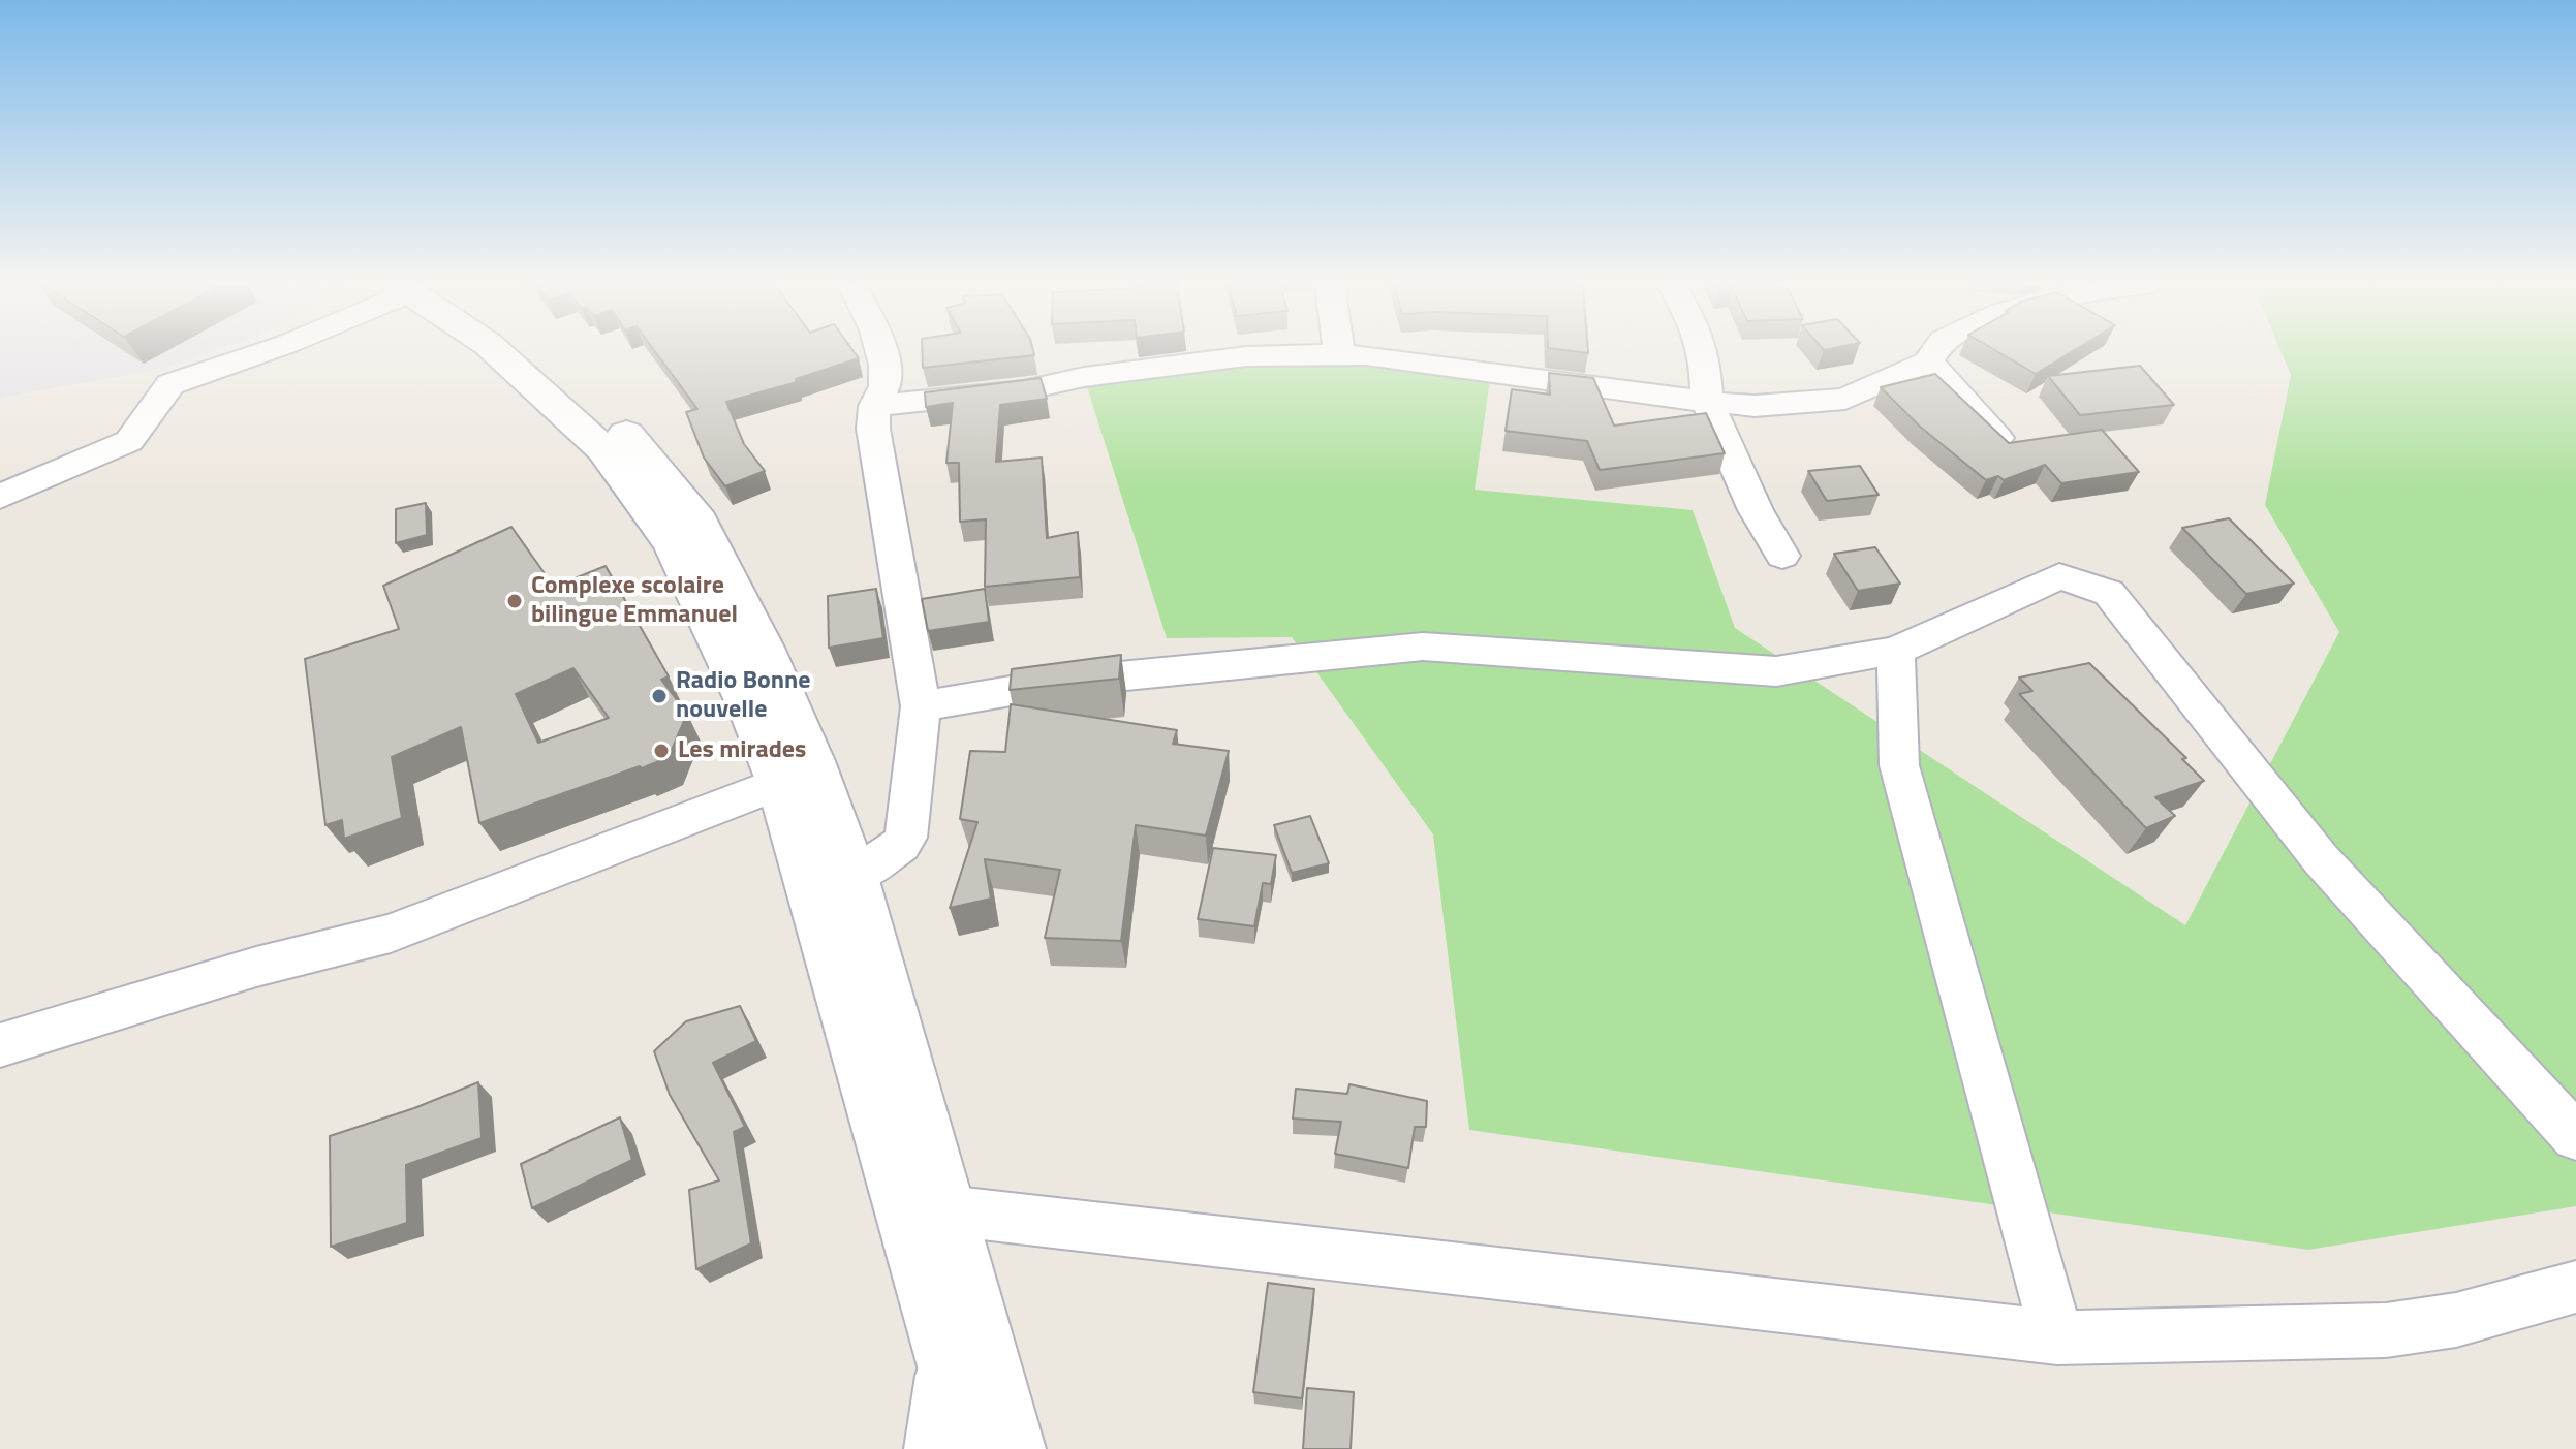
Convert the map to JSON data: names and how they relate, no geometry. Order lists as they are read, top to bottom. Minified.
{"places":["Complexe scolaire bilingue Emmanuel","Radio Bonne nouvelle","Les mirades"]}
